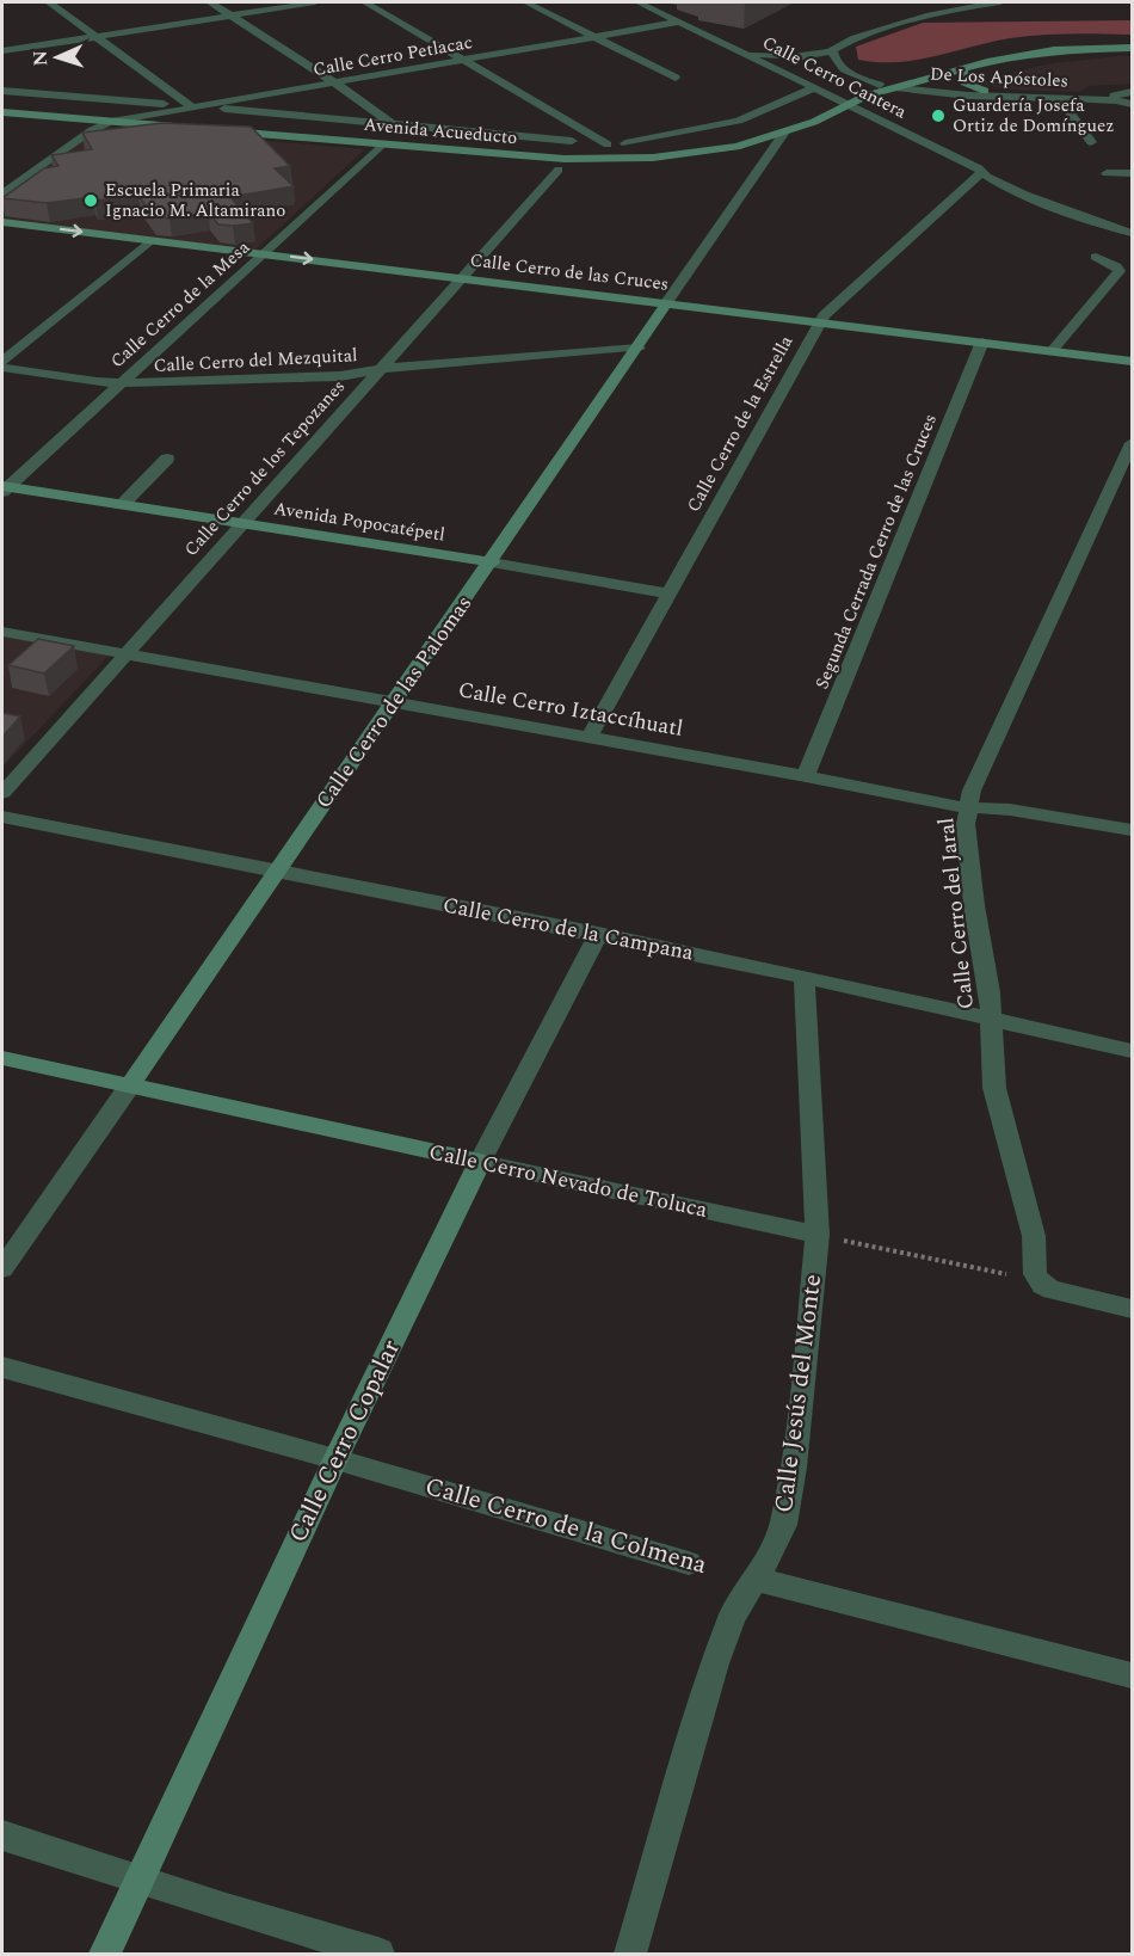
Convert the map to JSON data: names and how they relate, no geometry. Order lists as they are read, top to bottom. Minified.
{"streets":{"street":["Calle Cerro Petlacac","Calle Cerro Cantera","De Los Apóstoles","Avenida Acueducto","Calle Cerro de las Cruces","Calle Cerro de la Mesa","Calle Cerro del Mezquital","Calle Cerro de la Estrella","Calle Cerro de los Tepozanes","Avenida Popocatépetl","Segunda Cerrada Cerro de las Cruces","Calle Cerro de las Palomas","Calle Cerro Iztaccíhuatl","Calle Cerro del Jaral","Calle Cerro de la Campana","Calle Cerro Nevado de Toluca","Calle Jesús del Monte","Calle Cerro Copalar","Calle Cerro de la Colmena"]},"crossings":[["Calle Cerro Petlacac","Calle Cerro Cantera"],["Calle Cerro Petlacac","Avenida Acueducto"],["Calle Cerro Cantera","Avenida Acueducto"],["Calle Cerro Cantera","Calle Cerro de la Estrella"],["De Los Apóstoles","Avenida Acueducto"],["Avenida Acueducto","Calle Cerro de la Mesa"],["Avenida Acueducto","Calle Cerro de las Palomas"],["Calle Cerro de las Cruces","Calle Cerro de la Mesa"],["Calle Cerro de las Cruces","Calle Cerro de la Estrella"],["Calle Cerro de las Cruces","Calle Cerro de los Tepozanes"],["Calle Cerro de las Cruces","Segunda Cerrada Cerro de las Cruces"],["Calle Cerro de las Cruces","Calle Cerro de las Palomas"],["Calle Cerro de la Mesa","Calle Cerro del Mezquital"],["Calle Cerro de la Mesa","Avenida Popocatépetl"],["Calle Cerro del Mezquital","Calle Cerro de los Tepozanes"],["Calle Cerro del Mezquital","Calle Cerro de las Palomas"],["Calle Cerro de la Estrella","Avenida Popocatépetl"],["Calle Cerro de la Estrella","Calle Cerro Iztaccíhuatl"],["Calle Cerro de los Tepozanes","Avenida Popocatépetl"],["Calle Cerro de los Tepozanes","Calle Cerro Iztaccíhuatl"],["Avenida Popocatépetl","Calle Cerro de las Palomas"],["Segunda Cerrada Cerro de las Cruces","Calle Cerro Iztaccíhuatl"],["Calle Cerro de las Palomas","Calle Cerro Iztaccíhuatl"],["Calle Cerro de las Palomas","Calle Cerro de la Campana"],["Calle Cerro de las Palomas","Calle Cerro Nevado de Toluca"],["Calle Cerro Iztaccíhuatl","Calle Cerro del Jaral"],["Calle Cerro del Jaral","Calle Cerro de la Campana"],["Calle Cerro de la Campana","Calle Jesús del Monte"],["Calle Cerro de la Campana","Calle Cerro Copalar"],["Calle Cerro Nevado de Toluca","Calle Jesús del Monte"],["Calle Cerro Nevado de Toluca","Calle Cerro Copalar"],["Calle Cerro Copalar","Calle Cerro de la Colmena"]],"places":["Guardería Josefa Ortiz de Domínguez","Escuela Primaria Ignacio M. Altamirano"],"north":"left"}
